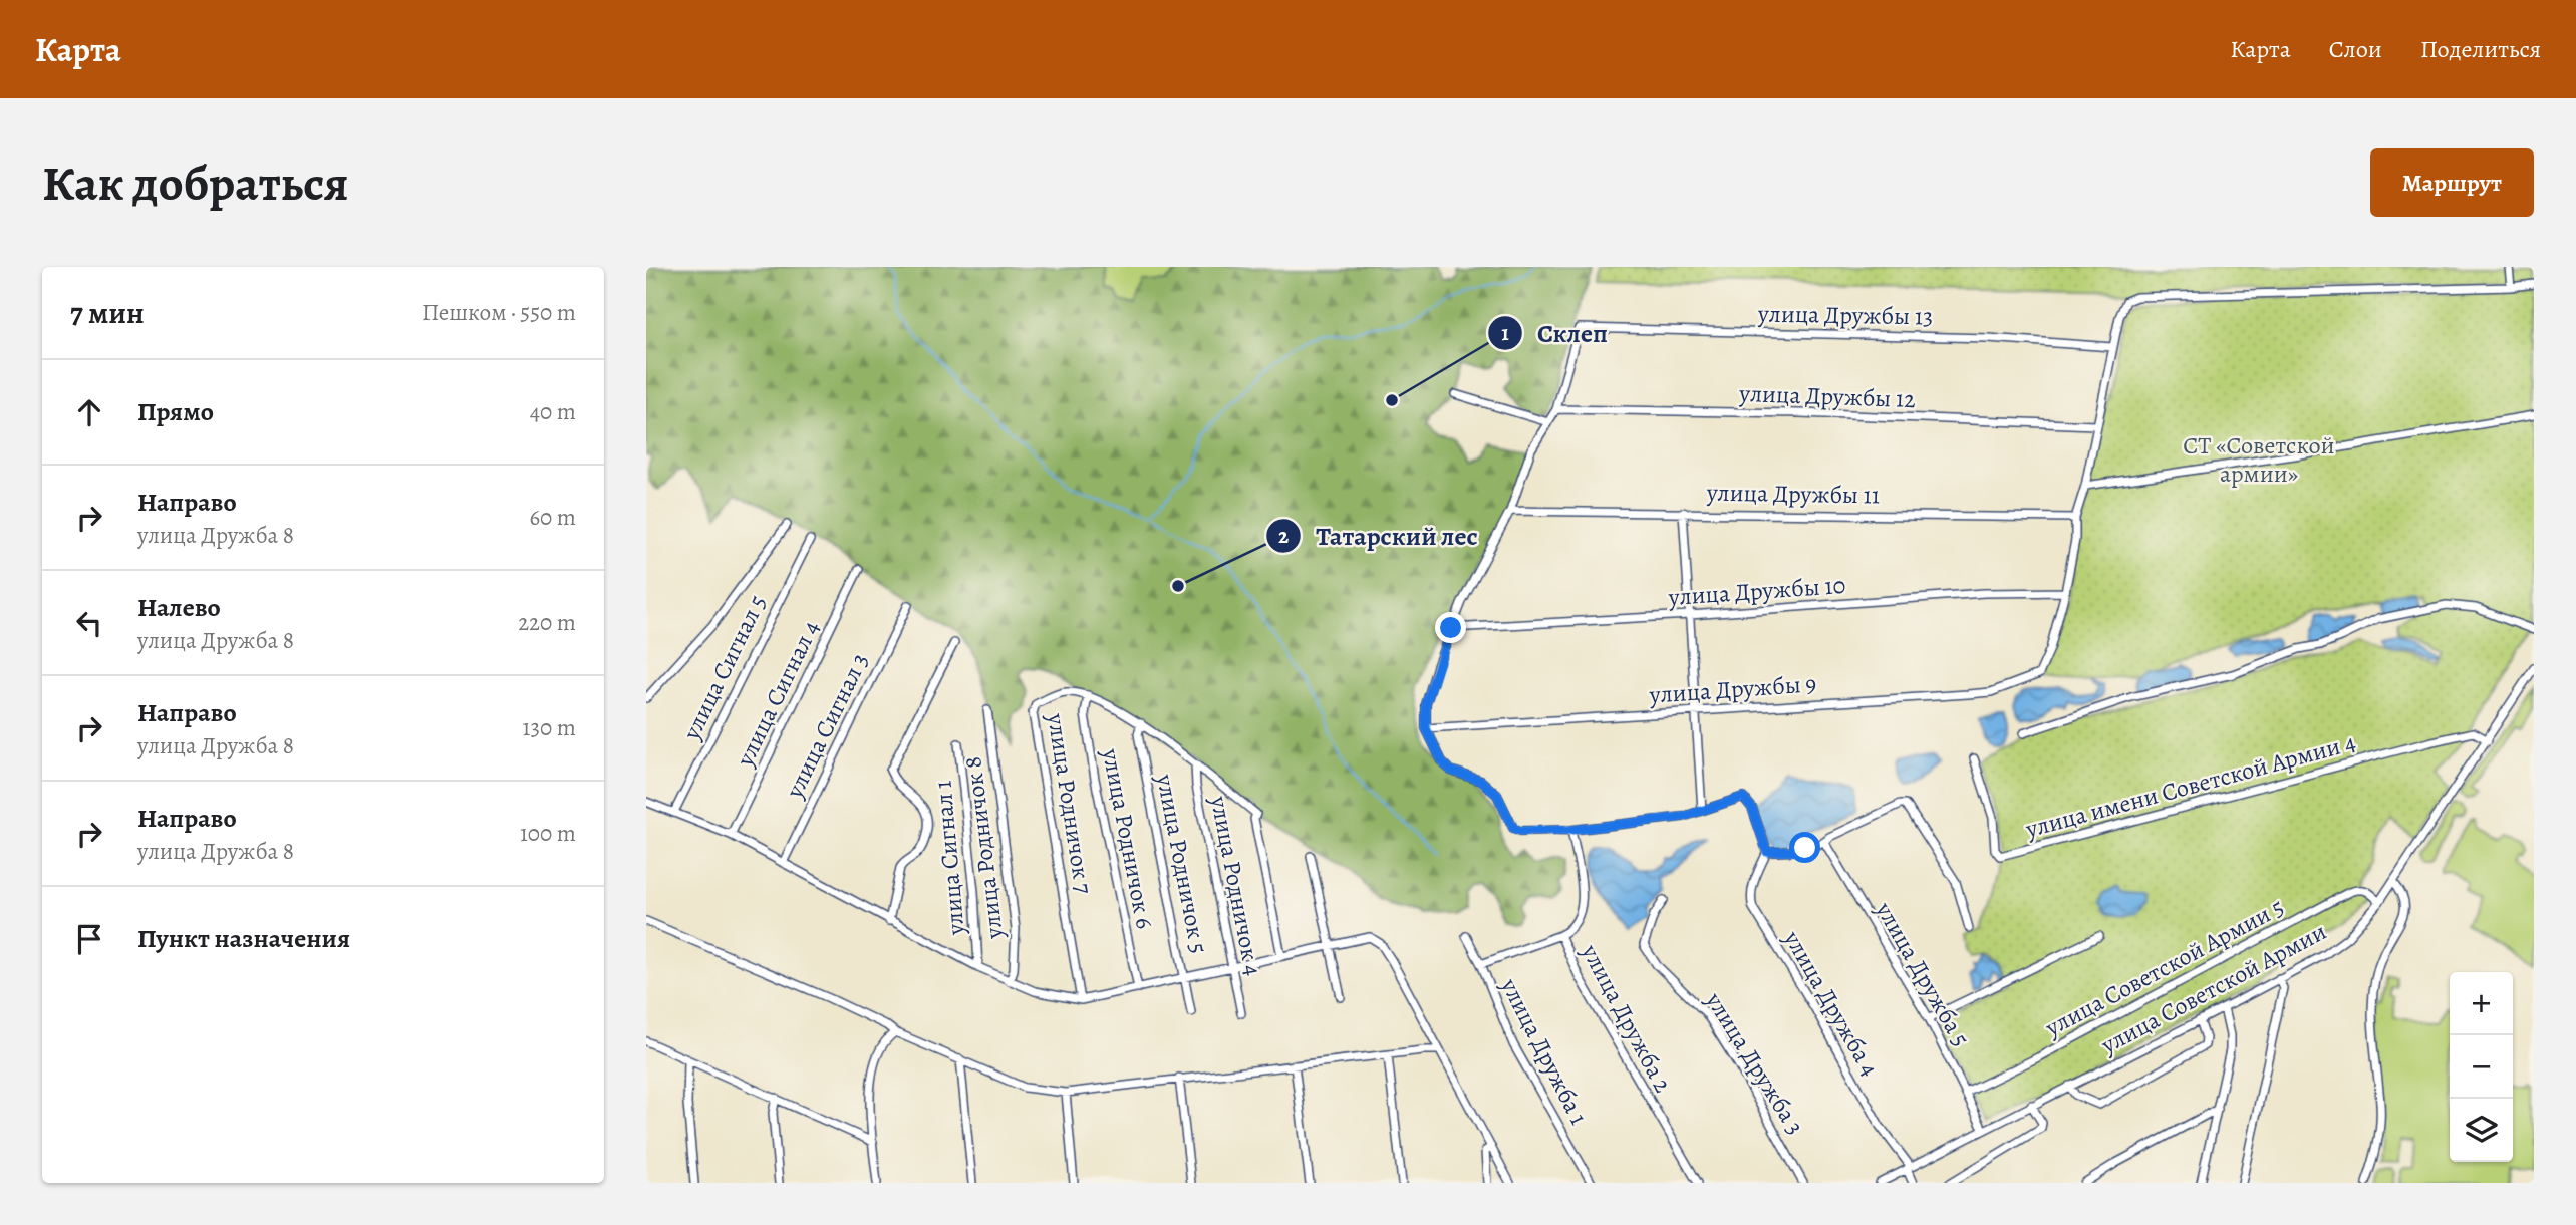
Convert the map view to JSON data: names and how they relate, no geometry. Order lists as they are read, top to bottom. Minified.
{"streets":{"street":["улица Дружбы 13","улица Дружбы 12","улица Дружбы 11","улица Дружбы 10","улица Сигнал 5","улица Дружбы 9","улица Сигнал 4","улица Сигнал 3","улица имени Советской Армии 4","улица Родничок 7","улица Родничок 6","улица Родничок 8","улица Сигнал 1","улица Родничок 5","улица Родничок 4","улица Советской Армии 5","улица Дружба 5","улица Советской Армии","улица Дружба 4","улица Дружба 2","улица Дружба 1","улица Дружба 3"]},"crossings":[["улица Дружбы 13","улица Дружбы 12"],["улица Дружбы 10","улица Дружбы 9"],["улица имени Советской Армии 4","улица Советской Армии"],["улица Родничок 7","улица Родничок 6"],["улица Родничок 7","улица Родничок 5"],["улица Родничок 7","улица Родничок 4"],["улица Советской Армии 5","улица Дружба 5"],["улица Советской Армии 5","улица Советской Армии"],["улица Дружба 5","улица Советской Армии"],["улица Советской Армии","улица Дружба 4"]],"parks":["СТ «Советской армии»"],"places":["Склеп","Татарский лес"],"page":{"header":"Карта","nav":["Карта","Слои","Поделиться"],"buttons":"Маршрут","title":"Как добраться","heading":["7 мин","Пешком · 550 m"],"list":[["Прямо","40 m"],["Направо","улица Дружба 8","60 m"],["Налево","улица Дружба 8","220 m"],["Направо","улица Дружба 8","130 m"],["Направо","улица Дружба 8","100 m"],"Пункт назначения"],"map_buttons":["+","−"]}}
